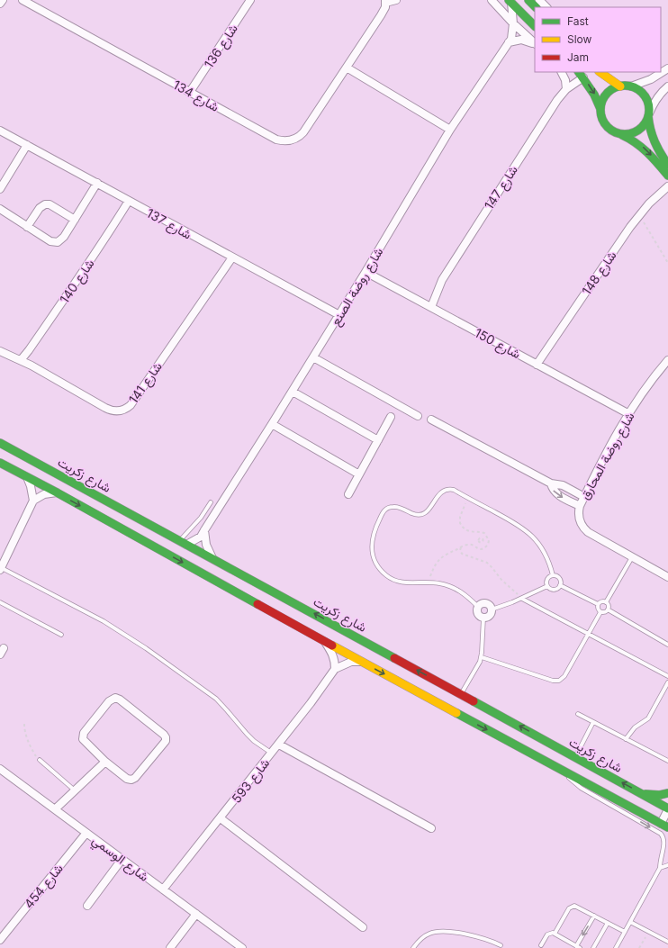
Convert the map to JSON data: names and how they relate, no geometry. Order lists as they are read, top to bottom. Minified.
{"streets":{"street":["شارع 136","شارع 134","شارع 147","شارع 137","شارع 148","شارع 140","شارع روضة الصنع","شارع 150","شارع 141","شارع روضة المحارق","شارع زكريت","شارع 593","شارع الوسمي","شارع 454"]},"crossings":[["شارع 136","شارع 134"],["شارع 147","شارع 150"],["شارع 137","شارع 140"],["شارع 137","شارع روضة الصنع"],["شارع 137","شارع 141"],["شارع 148","شارع 150"],["شارع 140","شارع 141"],["شارع روضة الصنع","شارع 150"],["شارع روضة الصنع","شارع زكريت"],["شارع 150","شارع روضة المحارق"],["شارع 593","شارع الوسمي"],["شارع الوسمي","شارع 454"]],"legend":["Fast","Slow","Jam"]}
